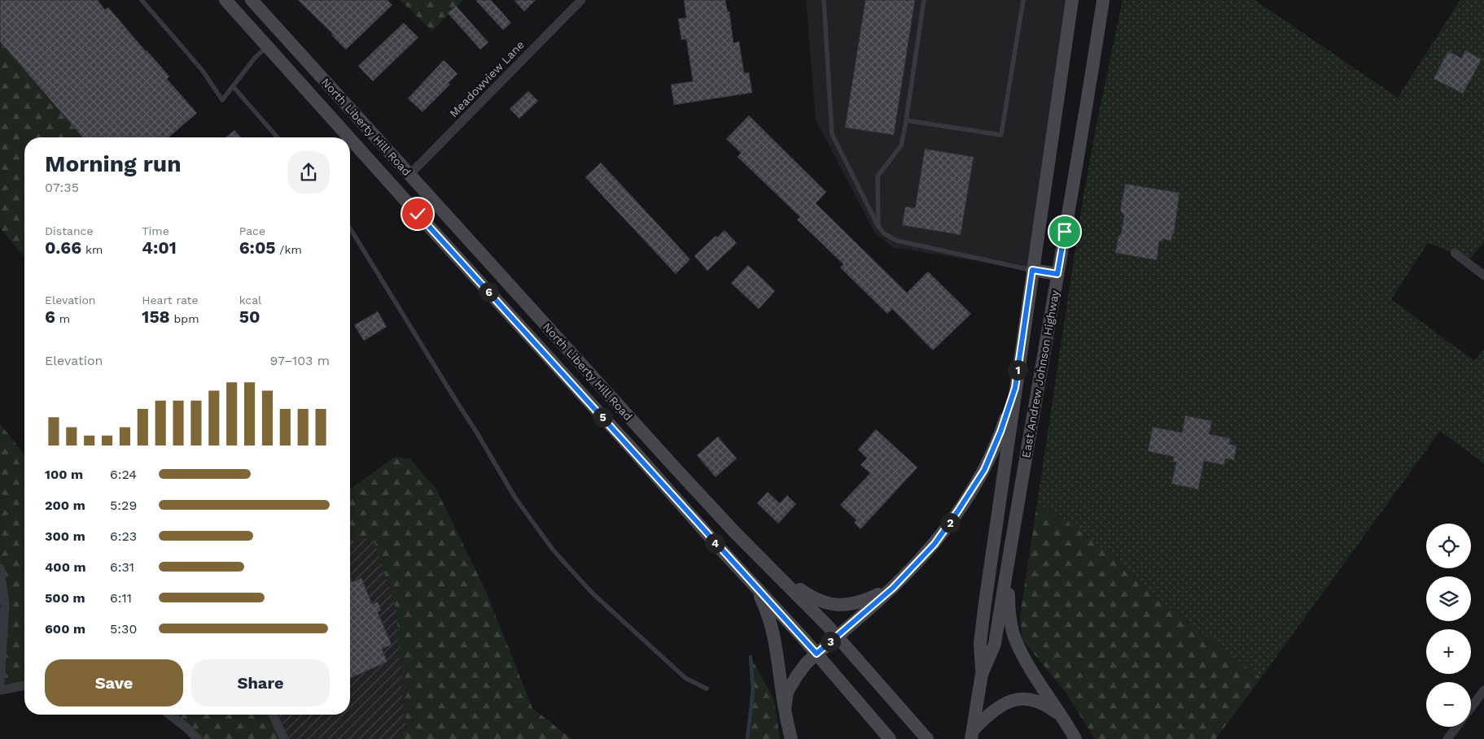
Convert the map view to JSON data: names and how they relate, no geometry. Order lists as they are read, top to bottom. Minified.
{"streets":{"main road":["North Liberty Hill Road","East Andrew Johnson Highway"],"street":["Meadowview Lane"]},"crossings":[["Meadowview Lane","North Liberty Hill Road"]],"page":{"heading":["Morning run","07:35"],"stats":[["Distance","0.66 km"],["Time","4:01"],["Pace","6:05 /km"],["Elevation","6 m"],["Heart rate","158 bpm"],["kcal","50"]],"pins":["6","1","5","2","4","3"],"chart":["Elevation","97–103 m"],"list":[{"name":"100 m","note":"6:24"},{"name":"200 m","note":"5:29"},{"name":"300 m","note":"6:23"},{"name":"400 m","note":"6:31"},{"name":"500 m","note":"6:11"},{"name":"600 m","note":"5:30"}],"map_buttons":["+","−"],"buttons":["Save","Share"]}}
